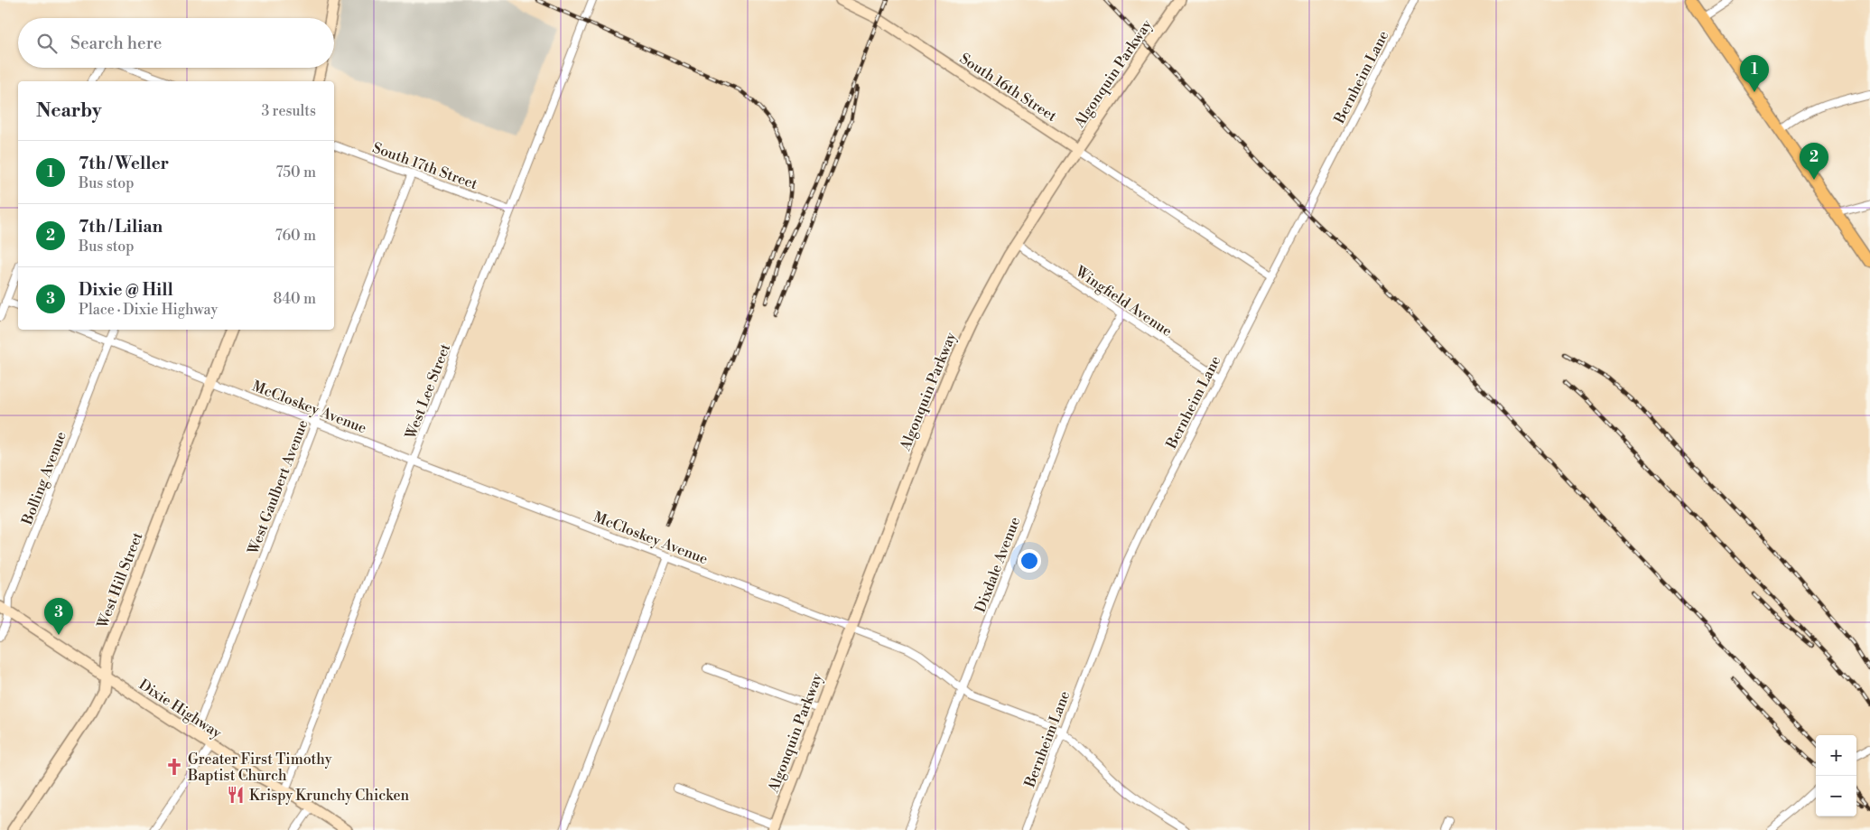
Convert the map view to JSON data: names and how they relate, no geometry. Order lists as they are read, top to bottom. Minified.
{"streets":{"street":["Algonquin Parkway","Bernheim Lane","South 16th Street","South 17th Street","Wingfield Avenue","West Lee Street","McCloskey Avenue","Bolling Avenue","West Gaulbert Avenue","Dixdale Avenue","West Hill Street","Dixie Highway"]},"crossings":[["Algonquin Parkway","South 16th Street"],["Algonquin Parkway","Wingfield Avenue"],["Algonquin Parkway","McCloskey Avenue"],["Bernheim Lane","South 16th Street"],["Bernheim Lane","Wingfield Avenue"],["Bernheim Lane","McCloskey Avenue"],["South 17th Street","West Lee Street"],["South 17th Street","West Gaulbert Avenue"],["Wingfield Avenue","Dixdale Avenue"],["West Lee Street","McCloskey Avenue"],["West Lee Street","Dixie Highway"],["McCloskey Avenue","Bolling Avenue"],["McCloskey Avenue","West Gaulbert Avenue"],["McCloskey Avenue","Dixdale Avenue"],["McCloskey Avenue","West Hill Street"],["Bolling Avenue","Dixie Highway"],["West Gaulbert Avenue","Dixie Highway"],["West Hill Street","Dixie Highway"]],"places":{"church":["Greater First Timothy Baptist Church"],"restaurant":["Krispy Krunchy Chicken"]},"page":{"search":"Search here","pins":["1","2","3"],"heading":["Nearby","3 results"],"list":[{"mark":"1","name":"7th / Weller","note":"Bus stop","value":"750 m"},{"mark":"2","name":"7th / Lilian","note":"Bus stop","value":"760 m"},{"mark":"3","name":"Dixie @ Hill","note":"Place · Dixie Highway","value":"840 m"}],"map_buttons":["+","−"]}}
